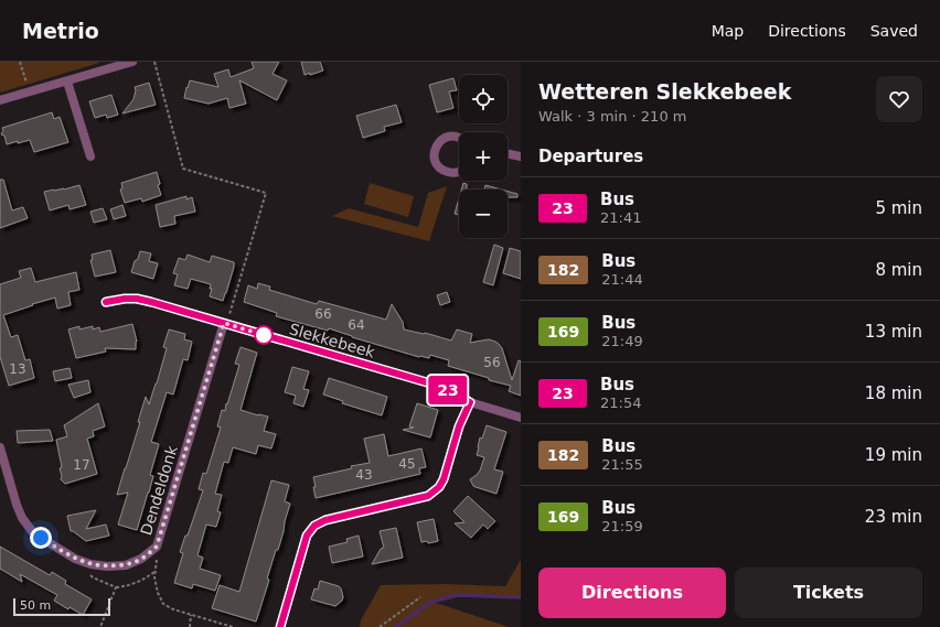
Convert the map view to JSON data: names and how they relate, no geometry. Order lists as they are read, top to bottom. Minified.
{"streets":{"street":["Slekkebeek","Dendeldonk"]},"crossings":[["Slekkebeek","Dendeldonk"]],"lines":["bus line 23"],"house_numbers":["66","64","56","13","45","17","43"],"scale_bar":"50 m","page":{"header":"Metrio","nav":["Map","Directions","Saved"],"on_map":"23","heading":[["Wetteren Slekkebeek","Walk · 3 min · 210 m"],"Departures"],"map_buttons":["+","−"],"list":[{"mark":"23","name":"Bus","note":"21:41","value":"5 min"},{"mark":"182","name":"Bus","note":"21:44","value":"8 min"},{"mark":"169","name":"Bus","note":"21:49","value":"13 min"},{"mark":"23","name":"Bus","note":"21:54","value":"18 min"},{"mark":"182","name":"Bus","note":"21:55","value":"19 min"},{"mark":"169","name":"Bus","note":"21:59","value":"23 min"}],"buttons":["Directions","Tickets"],"scale":"50 m"}}
